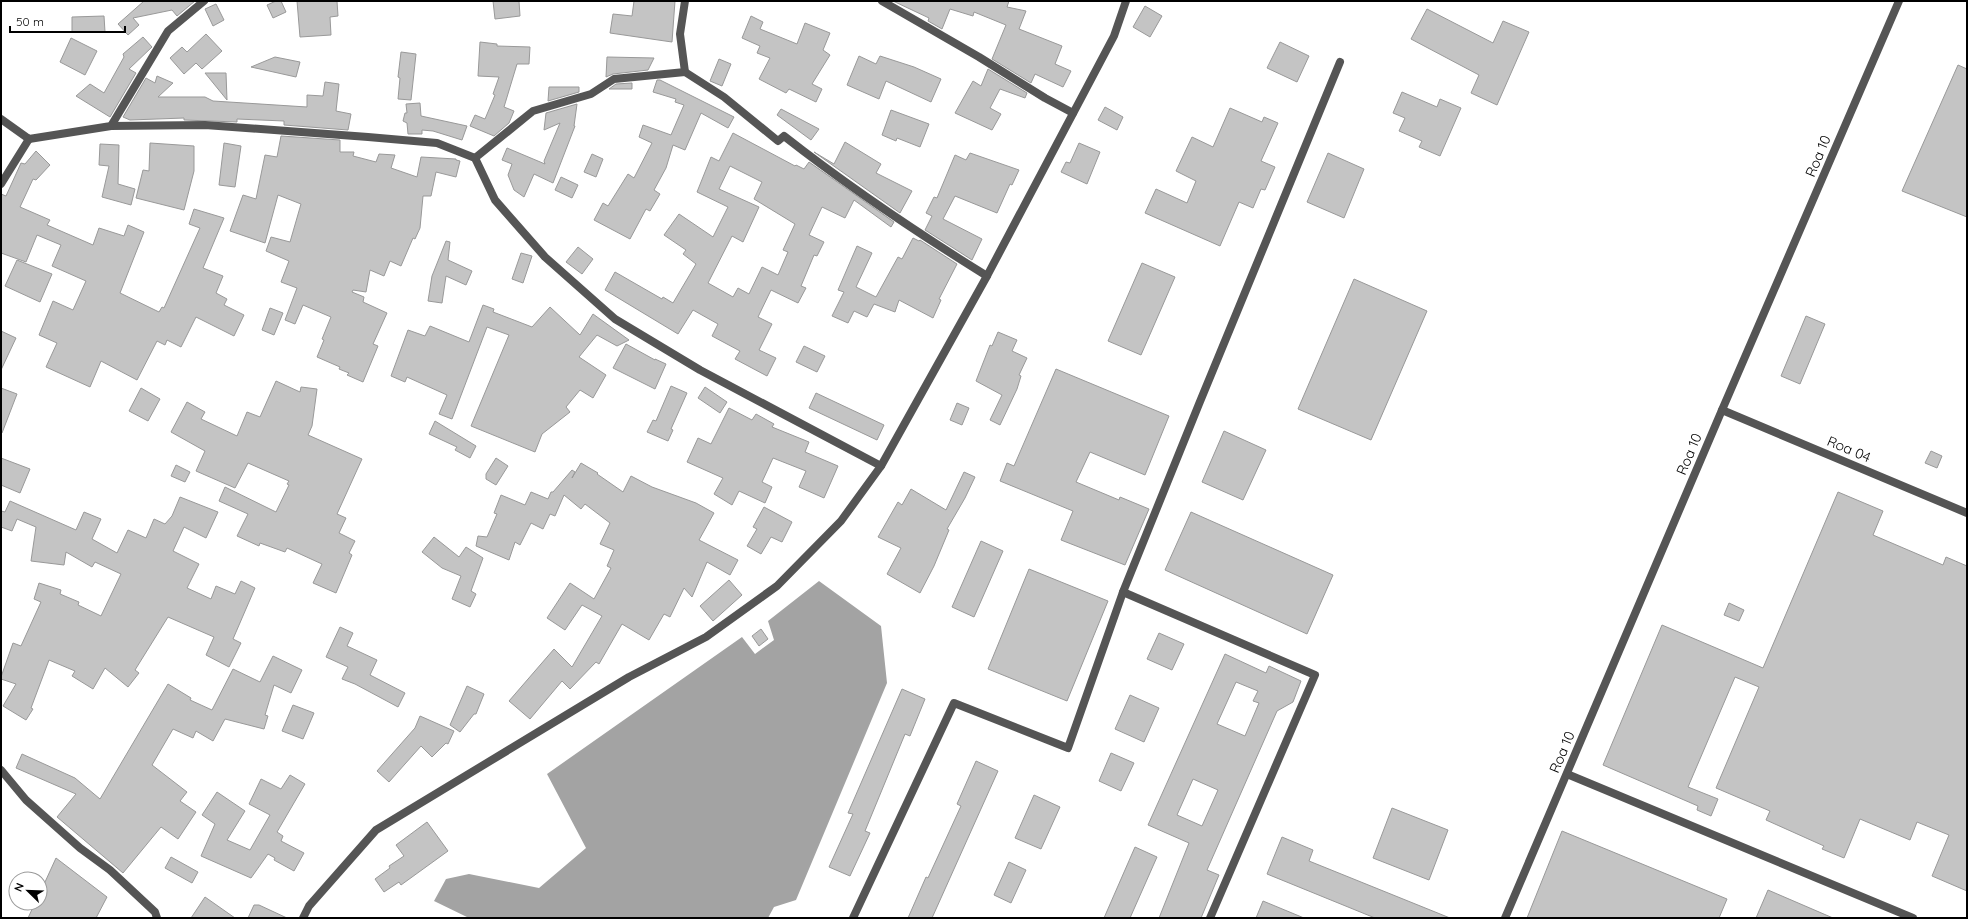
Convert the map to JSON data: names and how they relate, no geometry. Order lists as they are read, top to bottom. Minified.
{"streets":{"street":["Roa 10","Roa 04"]},"crossings":[["Roa 10","Roa 04"]],"scale_bar":"50 m","north":"top left"}
